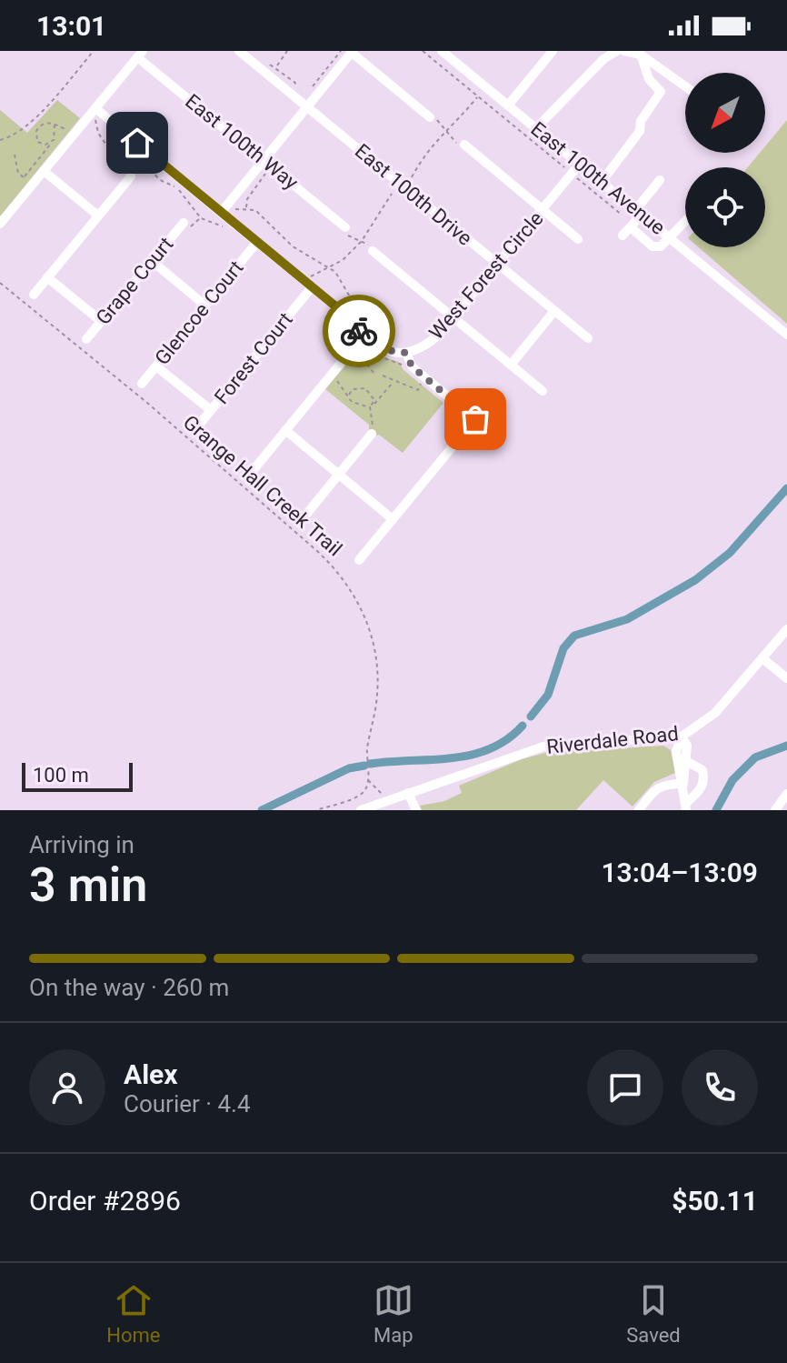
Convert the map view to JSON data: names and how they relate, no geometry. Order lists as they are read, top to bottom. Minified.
{"streets":{"street":["East 100th Way","East 100th Avenue","East 100th Drive","West Forest Circle","Grape Court","Glencoe Court","Forest Court","Riverdale Road"],"path":["Grange Hall Creek Trail"]},"crossings":[["East 100th Avenue","West Forest Circle"],["East 100th Drive","West Forest Circle"],["West Forest Circle","Glencoe Court"],["West Forest Circle","Forest Court"]],"scale_bar":"100 m","north":"bottom left","page":{"status":"13:01","scale":"100 m","heading":["3 min","Arriving in","13:04–13:09"],"panel":["Alex","Courier · 4.4","Order #2896","$50.11"],"bar":"On the way · 260 m","tabs":["Home","Map","Saved"]}}
